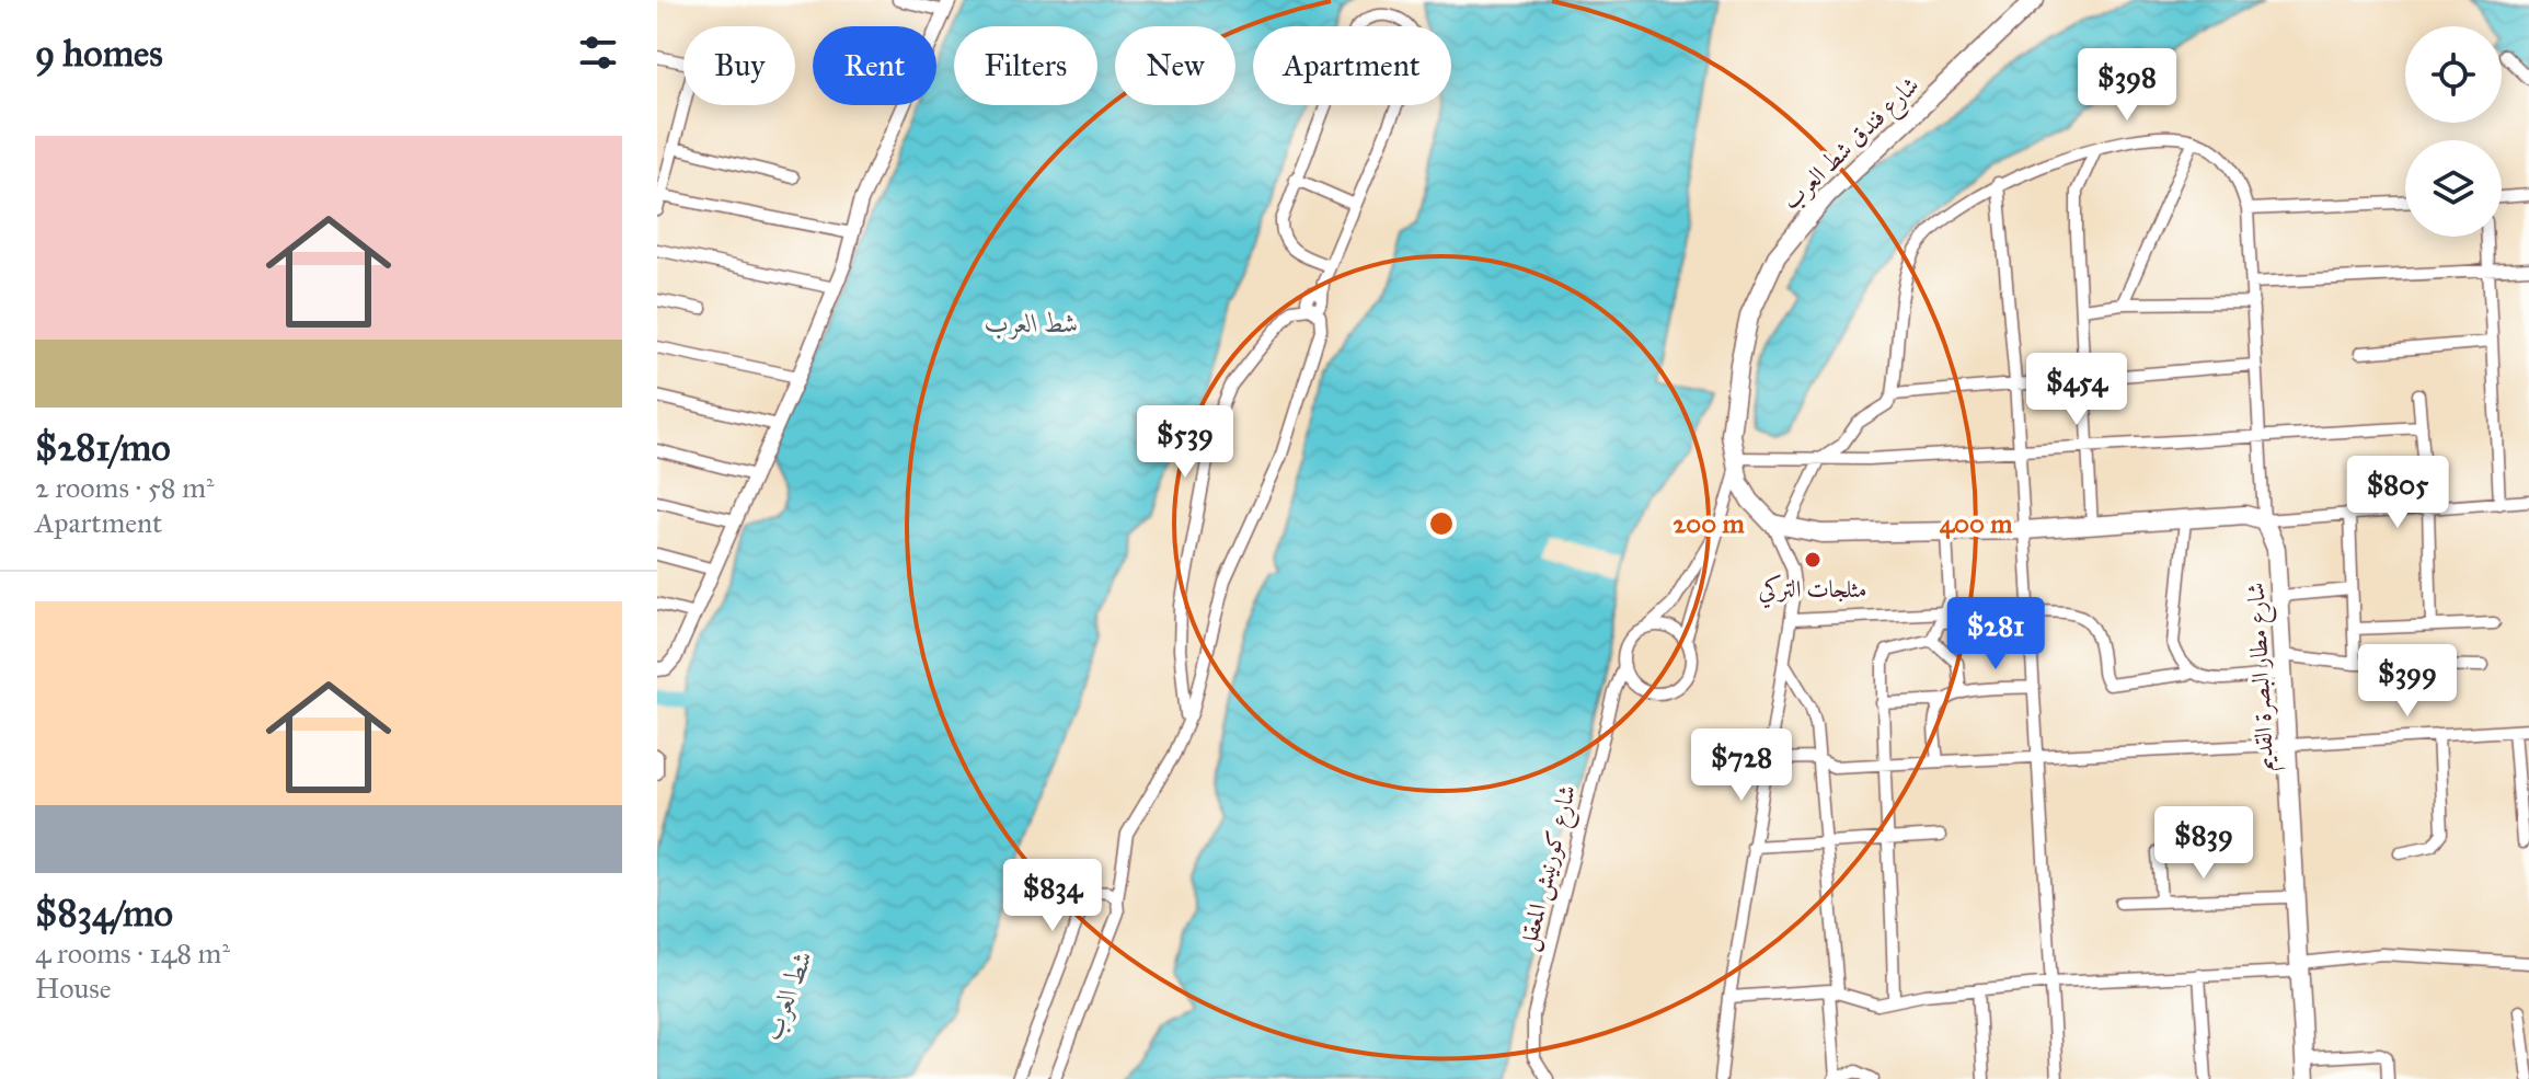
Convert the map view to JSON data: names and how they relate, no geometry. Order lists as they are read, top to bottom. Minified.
{"streets":{"main road":["شارع فندق شط العرب","شارع مطار البصرة القديم"],"street":["شارع كورنيش المعقل"]},"water":["شط العرب"],"places":["مثلجات التركي"],"page":{"heading":"9 homes","chip":["Buy","Rent","Filters","New","Apartment"],"price":["$398","$454","$539","$805","$281","$399","$728","$839","$834"],"list":[{"name":"$281/mo","note":"2 rooms · 58 m² · Apartment"},{"name":"$834/mo","note":"4 rooms · 148 m² · House"}]},"rings":["200 m","400 m"]}
